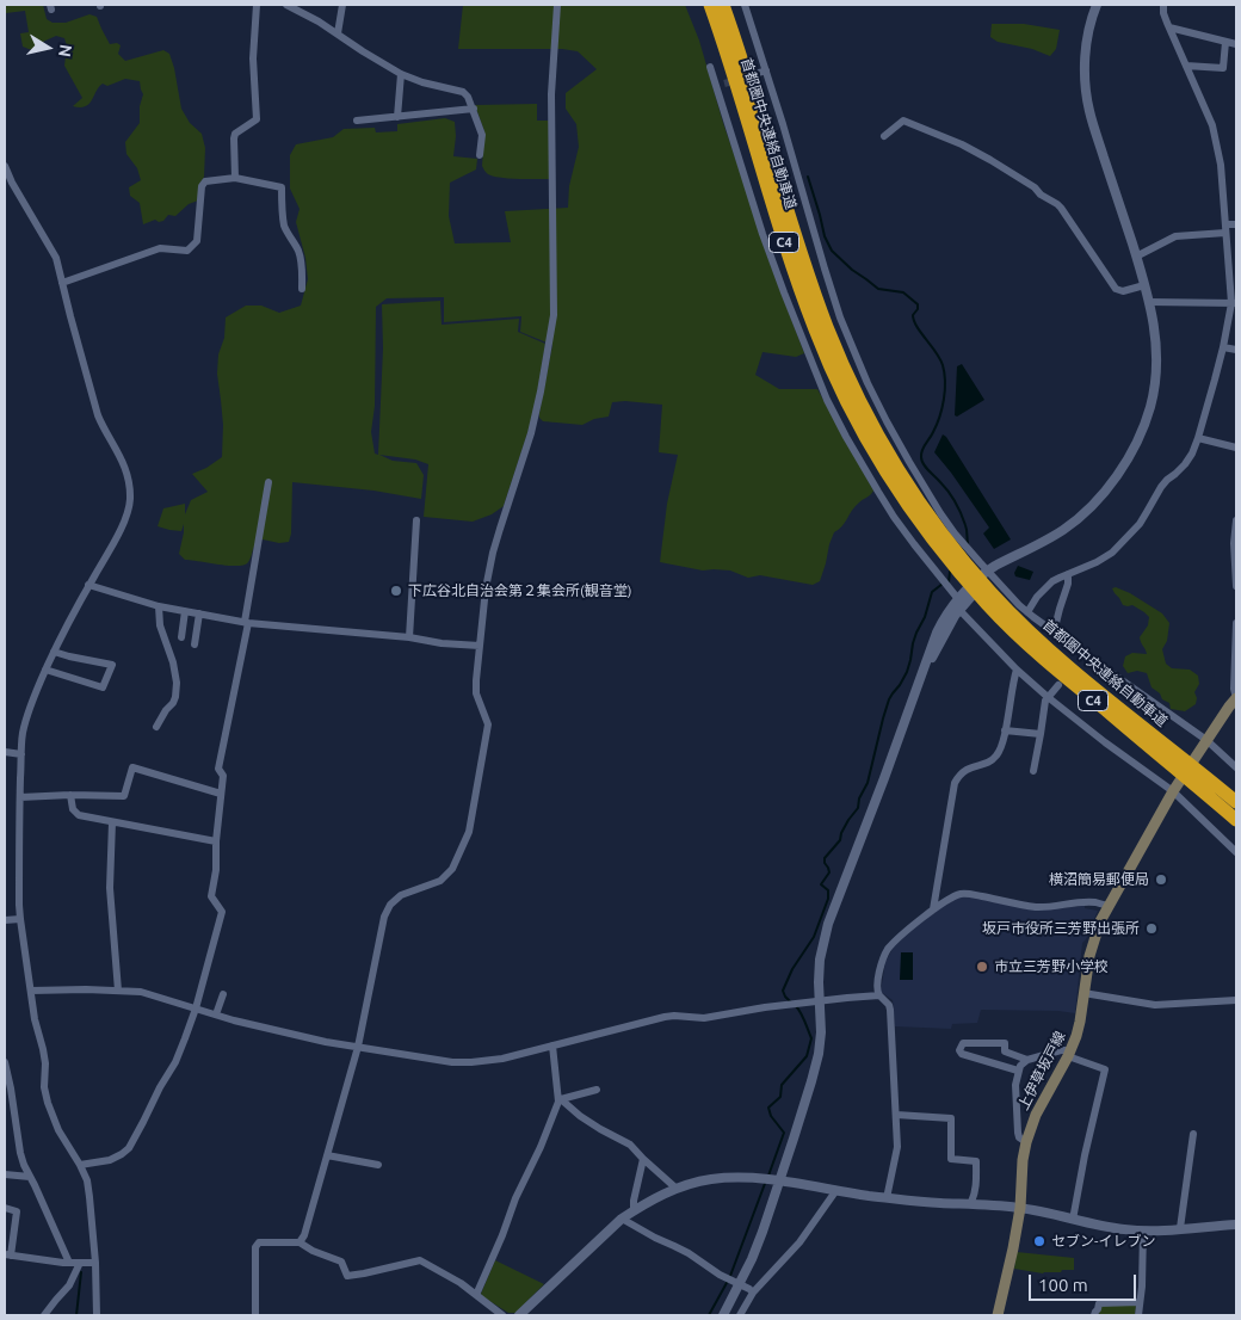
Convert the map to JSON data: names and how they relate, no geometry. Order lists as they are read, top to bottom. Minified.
{"streets":{"highway":["首都圏中央連絡自動車道","C4"],"main road":["上伊草坂戸線"]},"places":["下広谷北自治会第２集会所(観音堂)","横沼簡易郵便局","坂戸市役所三芳野出張所","市立三芳野小学校","セブン-イレブン"],"scale_bar":"100 m","north":"right"}
